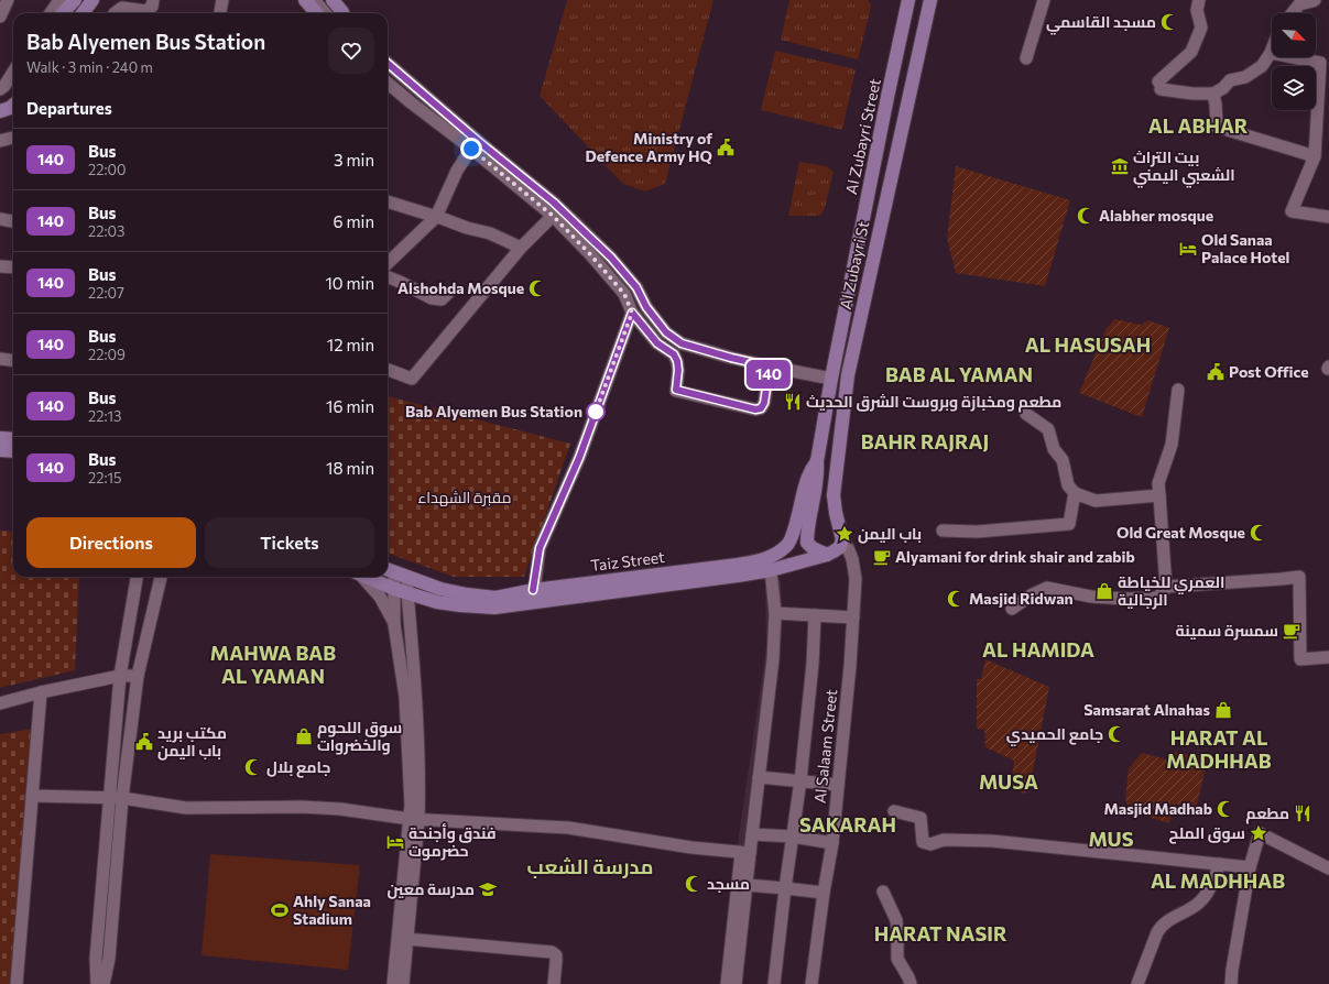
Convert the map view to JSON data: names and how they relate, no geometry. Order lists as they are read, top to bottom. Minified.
{"streets":{"main road":["Al Zubayri Street","Al Zubayri St","Taiz Street"],"street":["Al Salaam Street"]},"crossings":[["Al Zubayri Street","Taiz Street"],["Al Zubayri St","Al Salaam Street"]],"districts":["AL ABHAR","AL HASUSAH","BAB AL YAMAN","BAHR RAJRAJ","AL HAMIDA","MAHWA BAB AL YAMAN","HARAT AL MADHHAB","MUSA","SAKARAH","MUS","مدرسة الشعب","AL MADHHAB","HARAT NASIR"],"parks":["مقبرة الشهداء"],"places":{"mosque":["مسجد القاسمي","Alabher mosque","Alshohda Mosque","Old Great Mosque","Masjid Ridwan","جامع الحميدي","جامع بلال","Masjid Madhab","مسجد"],"public building":["Ministry of Defence Army HQ","Post Office","مكتب بريد باب اليمن"],"museum":["بيت التراث الشعبي اليمني"],"hotel":["Old Sanaa Palace Hotel","فندق وأجنحة حضرموت"],"restaurant":["مطعم ومخبازة وبروست الشرق الحديث","مطعم"],"other":["Bab Alyemen Bus Station"],"place":["باب اليمن","سوق الملح"],"cafe":["Alyamani for drink shair and zabib","سمسرة سمينة"],"shop":["العمري للخياطة الرجالية","Samsarat Alnahas","سوق اللحوم والخضروات"],"school or university":["مدرسة معين"],"sports":["Ahly Sanaa Stadium"]},"lines":["bus line 140"],"north":"bottom right","page":{"on_map":"140","heading":[["Bab Alyemen Bus Station","Walk · 3 min · 240 m"],"Departures"],"list":[{"mark":"140","name":"Bus","note":"22:00","value":"3 min"},{"mark":"140","name":"Bus","note":"22:03","value":"6 min"},{"mark":"140","name":"Bus","note":"22:07","value":"10 min"},{"mark":"140","name":"Bus","note":"22:09","value":"12 min"},{"mark":"140","name":"Bus","note":"22:13","value":"16 min"},{"mark":"140","name":"Bus","note":"22:15","value":"18 min"}],"buttons":["Directions","Tickets"]}}
